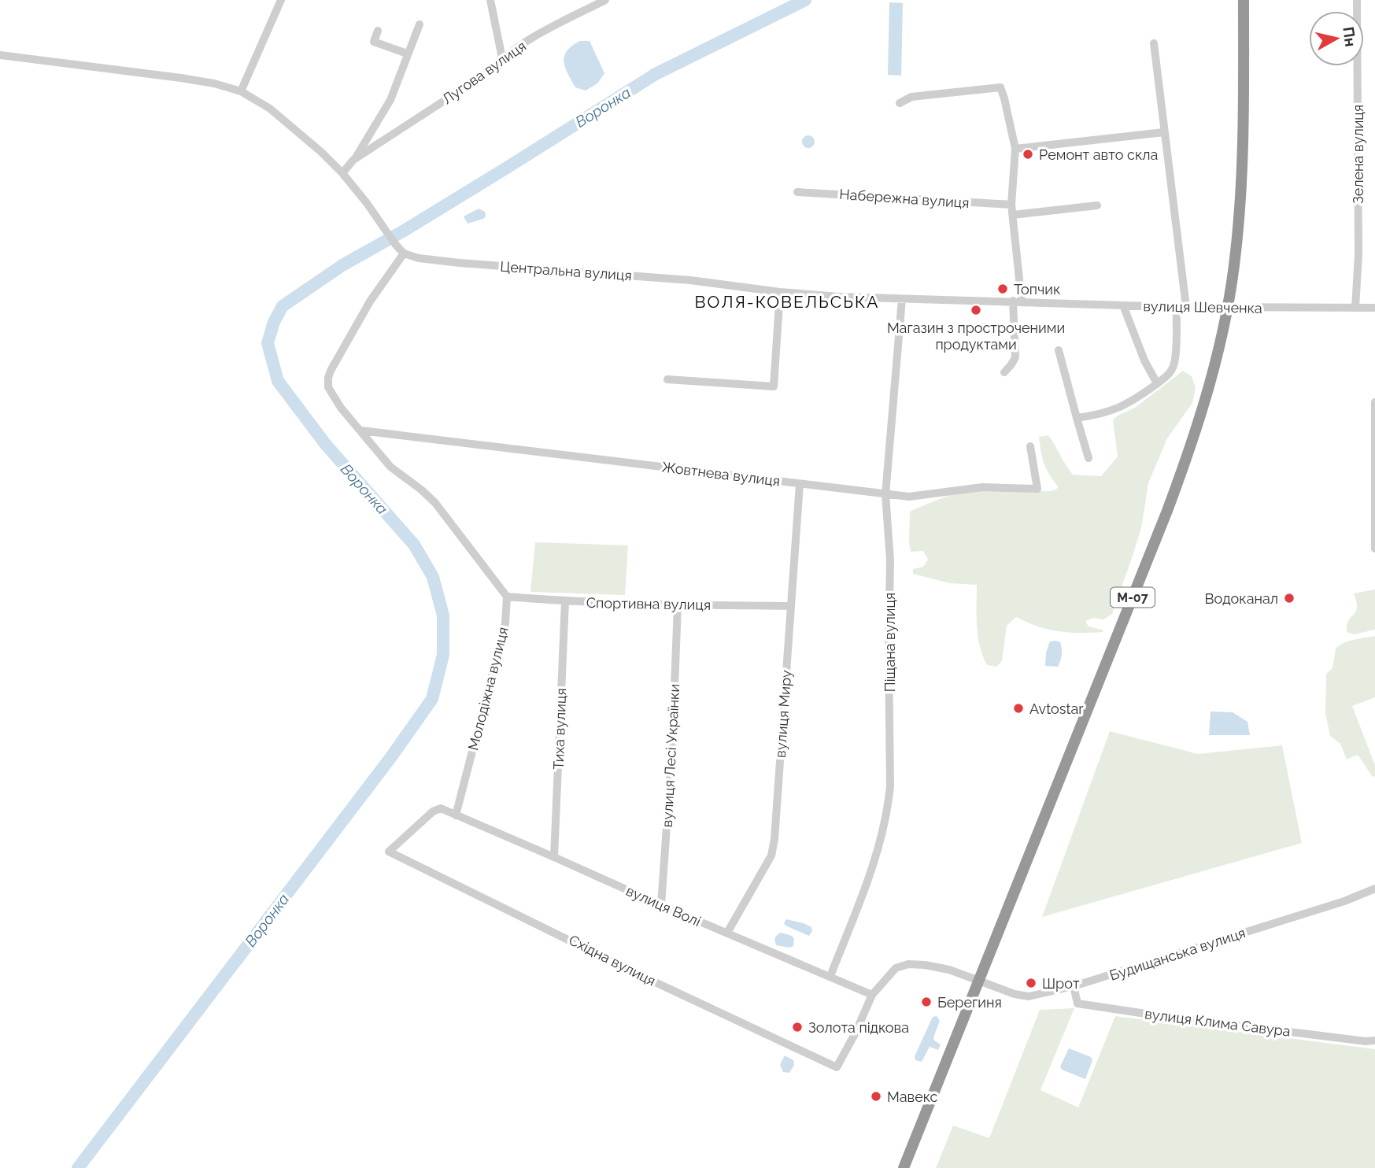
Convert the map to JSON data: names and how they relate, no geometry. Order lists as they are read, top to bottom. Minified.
{"streets":{"highway":["М-07"],"street":["Лугова вулиця","Зелена вулиця","Набережна вулиця","Центральна вулиця","вулиця Шевченка","Жовтнева вулиця","Спортивна вулиця","Піщана вулиця","Молодіжна вулиця","вулиця Миру","Тиха вулиця","вулиця Лесі Українки","вулиця Волі","Будищанська вулиця","Східна вулиця","вулиця Клима Савура"]},"crossings":[["Зелена вулиця","вулиця Шевченка"],["Центральна вулиця","вулиця Шевченка"],["Центральна вулиця","Піщана вулиця"],["вулиця Шевченка","М-07"],["Жовтнева вулиця","Піщана вулиця"],["Жовтнева вулиця","вулиця Миру"],["М-07","Будищанська вулиця"],["Спортивна вулиця","Молодіжна вулиця"],["Спортивна вулиця","вулиця Миру"],["Спортивна вулиця","Тиха вулиця"],["Спортивна вулиця","вулиця Лесі Українки"],["Піщана вулиця","вулиця Волі"],["Молодіжна вулиця","вулиця Волі"],["вулиця Миру","вулиця Волі"],["Тиха вулиця","вулиця Волі"],["вулиця Лесі Українки","вулиця Волі"],["вулиця Волі","Будищанська вулиця"],["вулиця Волі","Східна вулиця"],["Будищанська вулиця","Східна вулиця"],["Будищанська вулиця","вулиця Клима Савура"]],"districts":["ВОЛЯ-КОВЕЛЬСЬКА"],"water":["Воронка"],"places":["Ремонт авто скла","Топчик","Магазин з простроченими продуктами","Водоканал","Avtostar","Шрот","Берегиня","Золота підкова","Мавекс"],"north":"right"}
